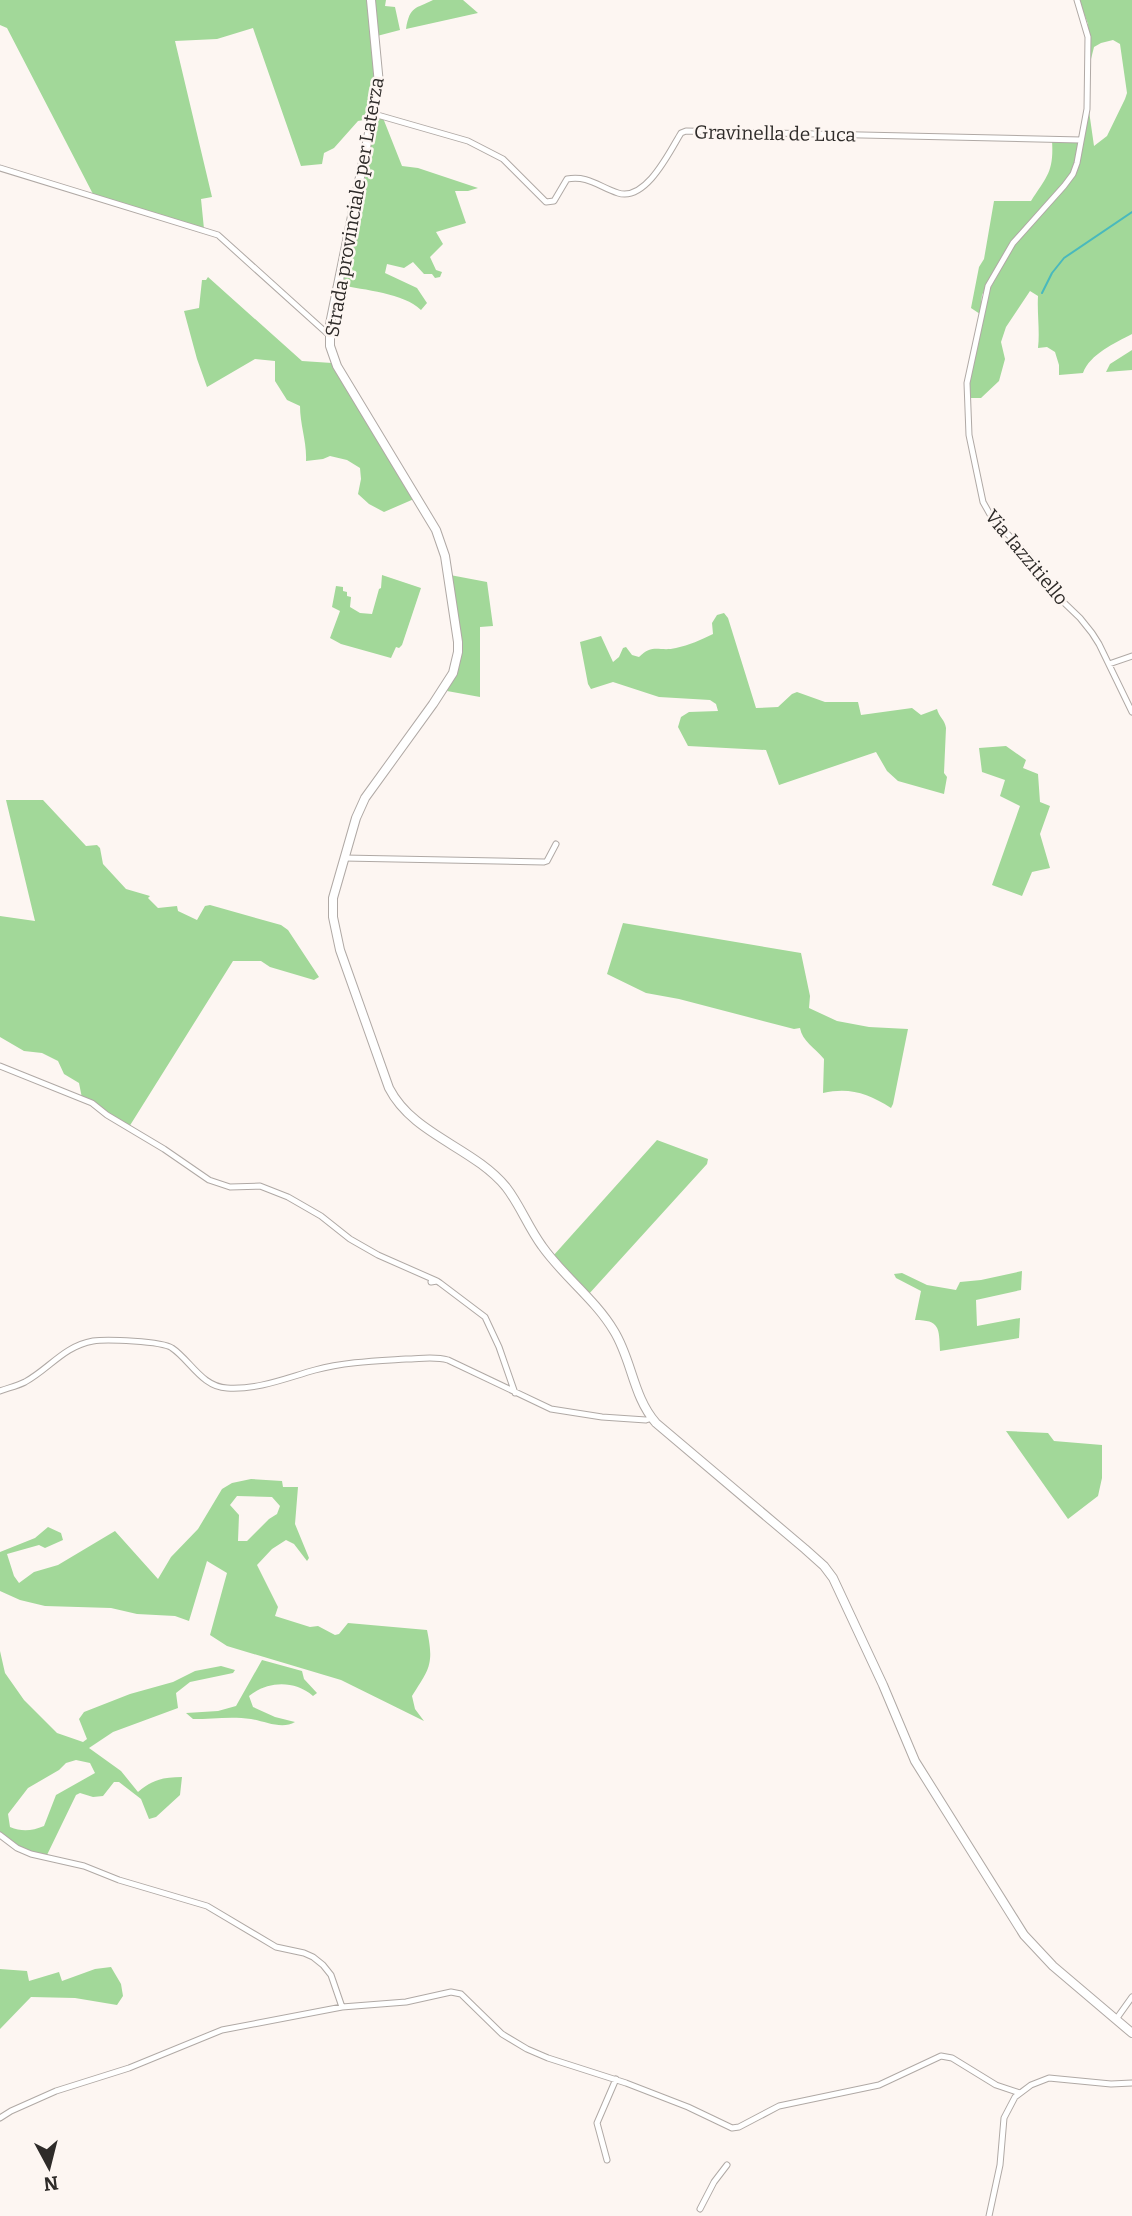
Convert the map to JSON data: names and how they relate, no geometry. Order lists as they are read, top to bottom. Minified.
{"streets":{"main road":["Strada provinciale per Laterza"],"street":["Gravinella de Luca","Via Iazzitiello"]},"crossings":[["Gravinella de Luca","Strada provinciale per Laterza"],["Gravinella de Luca","Via Iazzitiello"]],"north":"bottom"}
